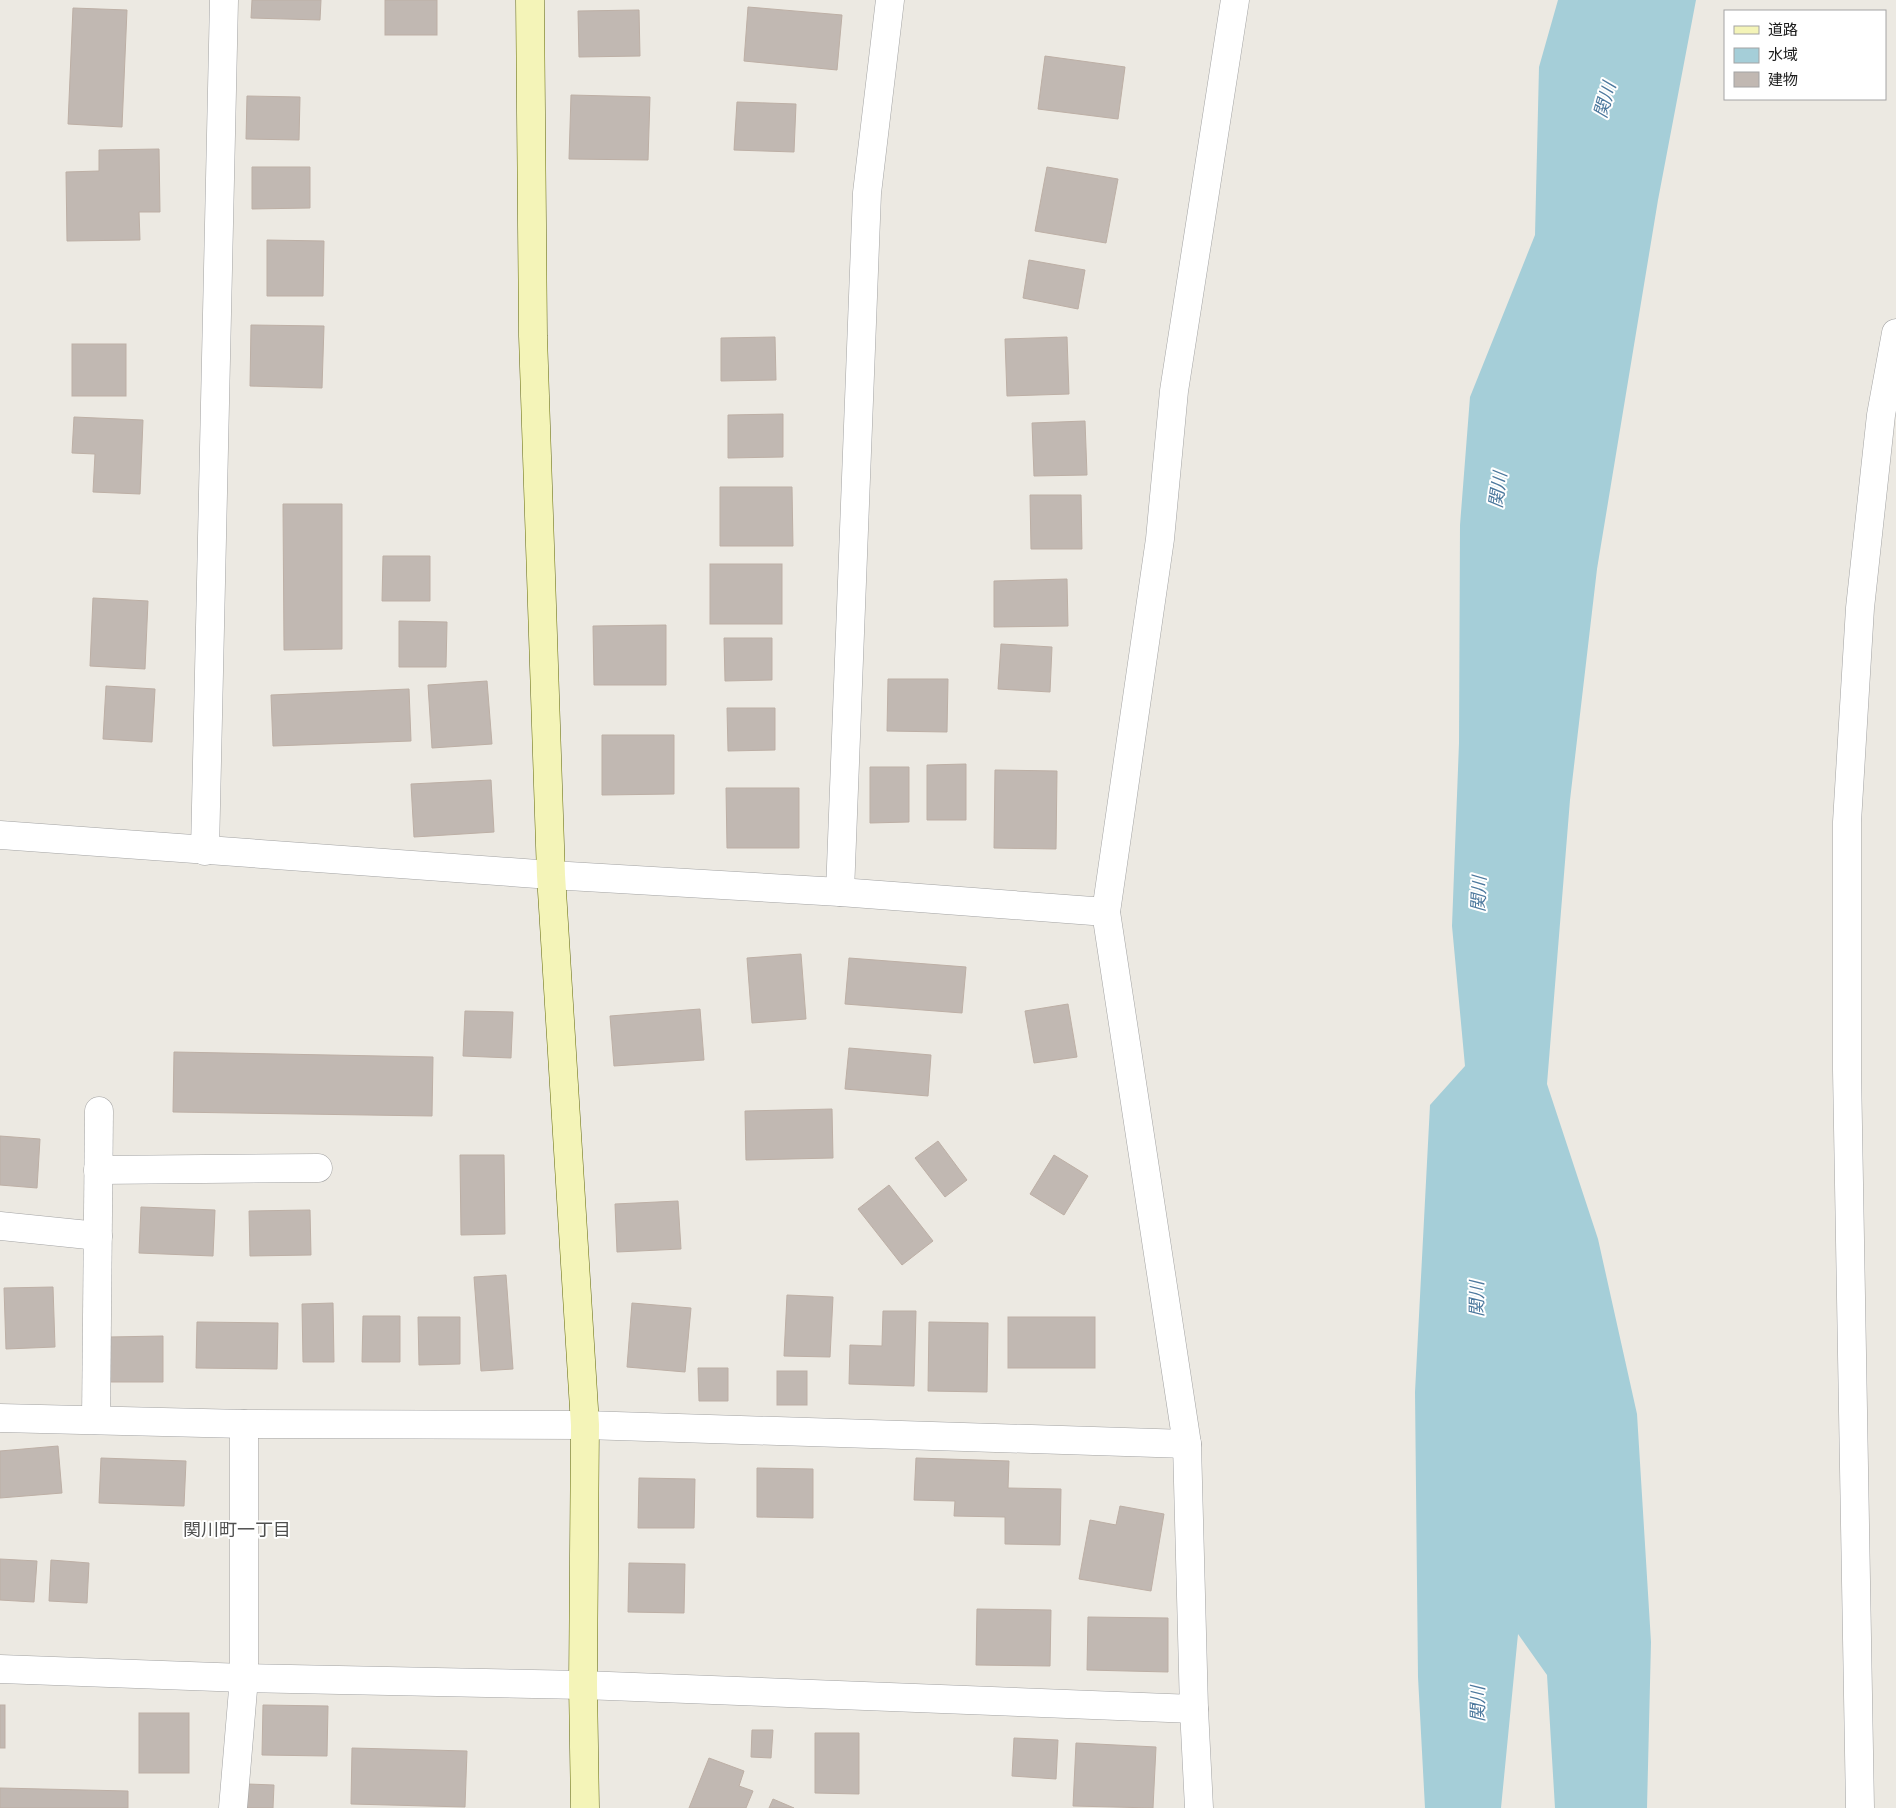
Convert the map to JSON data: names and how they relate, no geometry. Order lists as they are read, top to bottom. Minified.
{"districts":["関川町一丁目"],"water":["関川"],"legend":["道路","水域","建物"]}
